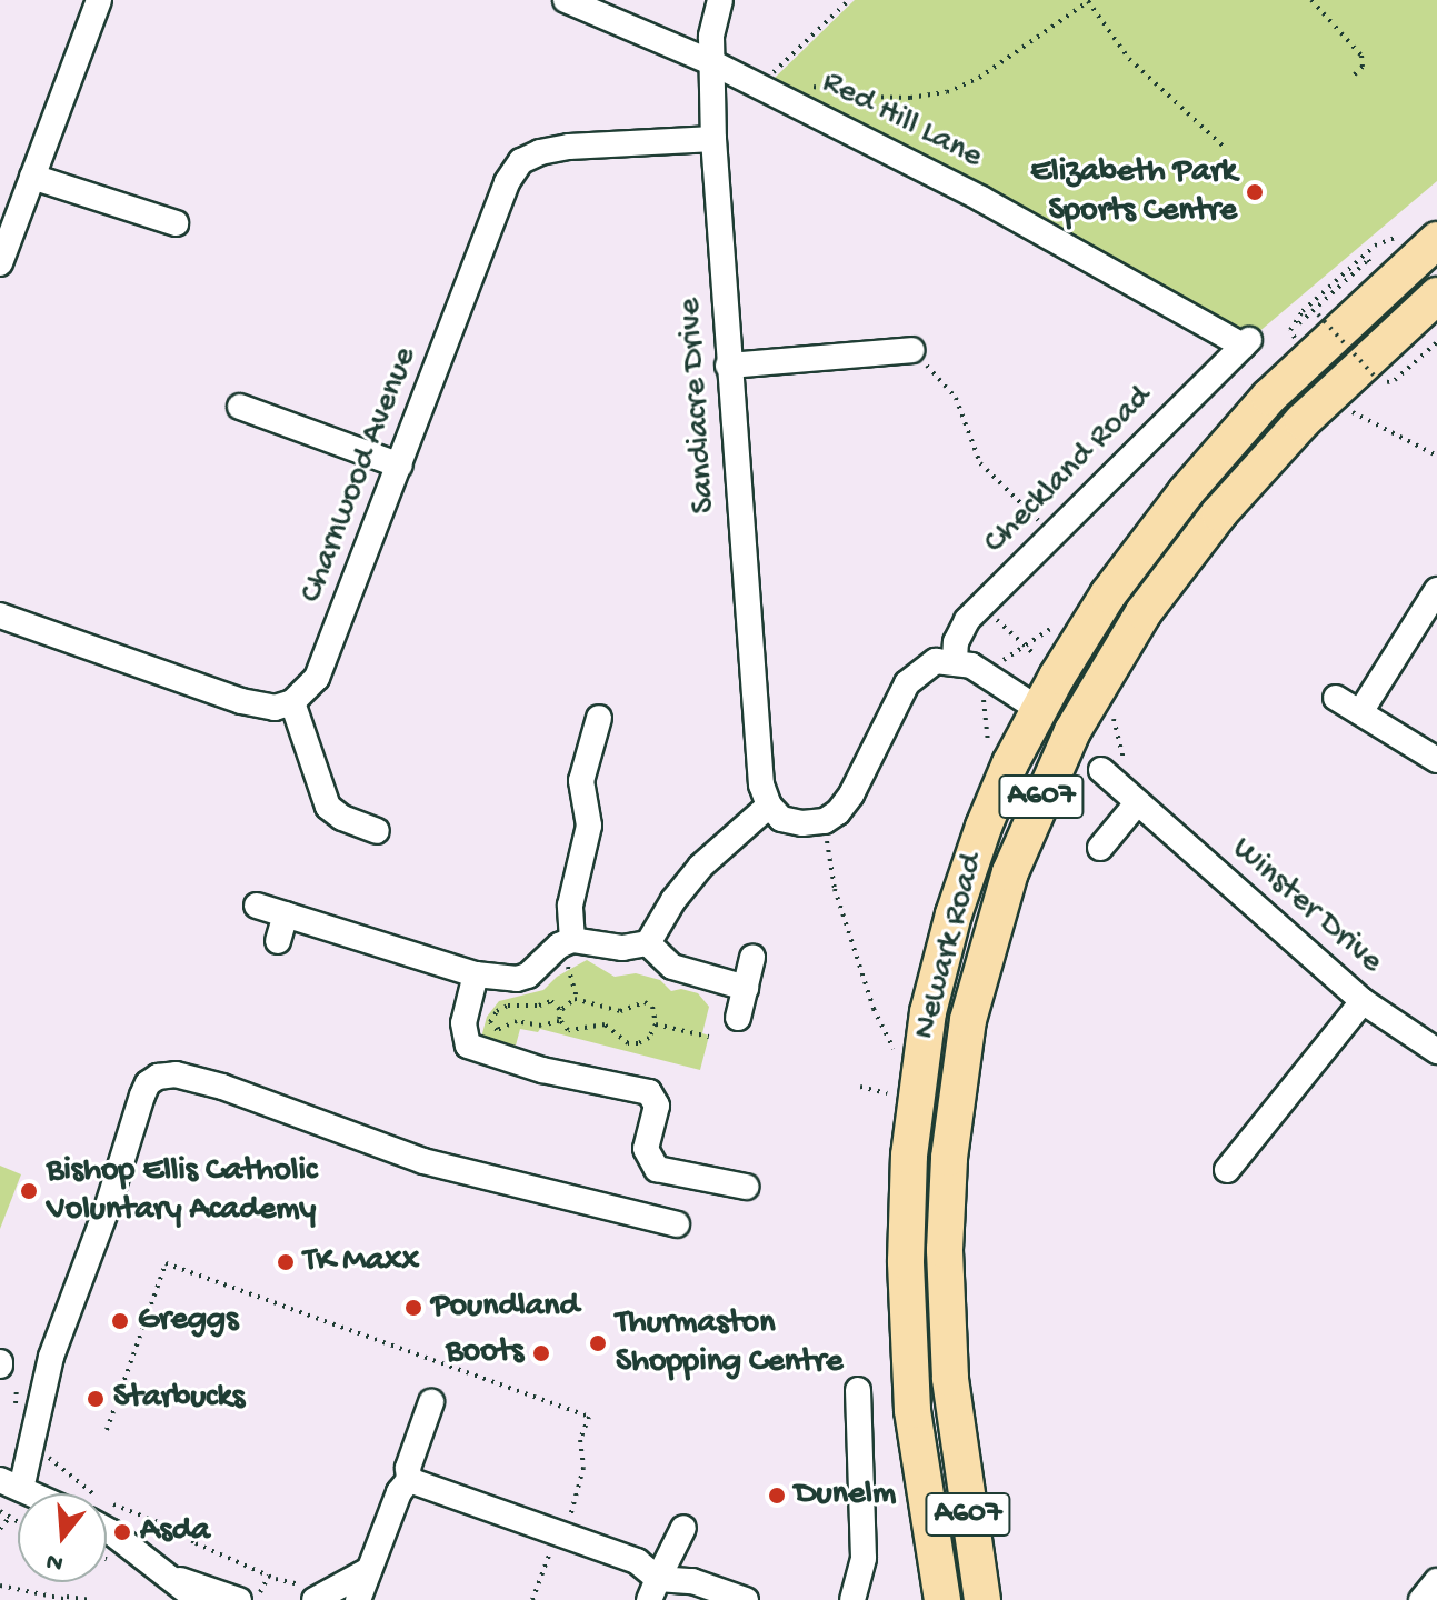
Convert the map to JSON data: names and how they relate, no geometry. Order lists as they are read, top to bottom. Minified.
{"streets":{"highway":["A607","Newark Road"],"street":["Red Hill Lane","Sandiacre Drive","Checkland Road","Charnwood Avenue","Winster Drive"]},"crossings":[["Red Hill Lane","Sandiacre Drive"],["Red Hill Lane","Checkland Road"],["Sandiacre Drive","Charnwood Avenue"]],"places":["Elizabeth Park Sports Centre","Bishop Ellis Catholic Voluntary Academy","TK Maxx","Poundland","Greggs","Thurmaston Shopping Centre","Boots","Starbucks","Dunelm","Asda"],"north":"bottom"}
